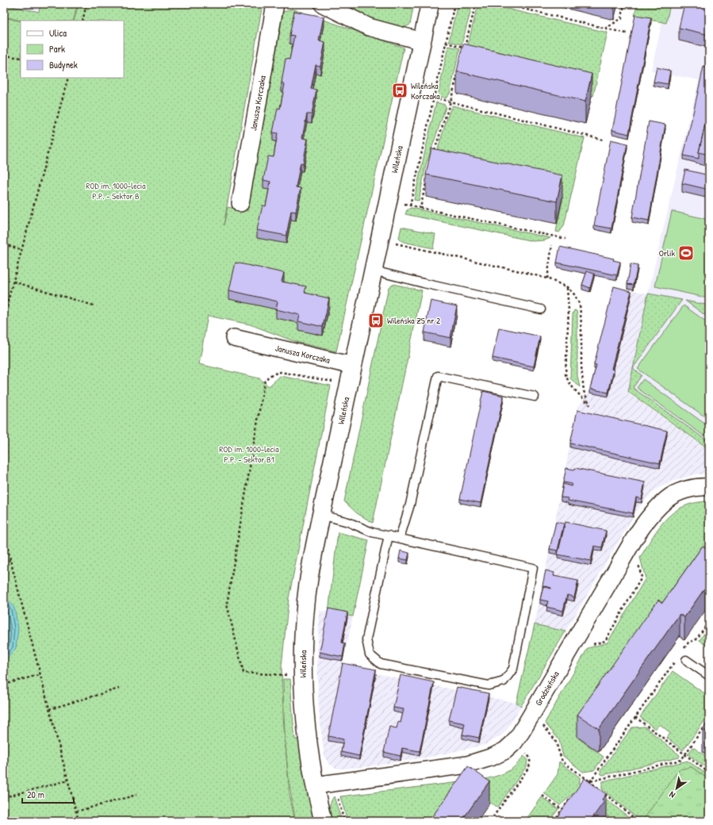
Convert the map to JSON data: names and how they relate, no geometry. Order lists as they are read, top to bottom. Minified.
{"streets":{"street":["Janusza Korczaka","Wileńska","Grodzieńska"]},"crossings":[["Janusza Korczaka","Wileńska"],["Wileńska","Grodzieńska"]],"parks":["ROD im. 1000-lecia P.P. - Sektor B","ROD im. 1000-lecia P.P. - Sektor B1"],"places":{"bus stop":["Wileńska Korczaka","Wileńska ZS nr 2"],"sports":["Orlik"]},"legend":["Ulica","Park","Budynek"],"scale_bar":"20 m","north":"bottom left"}
